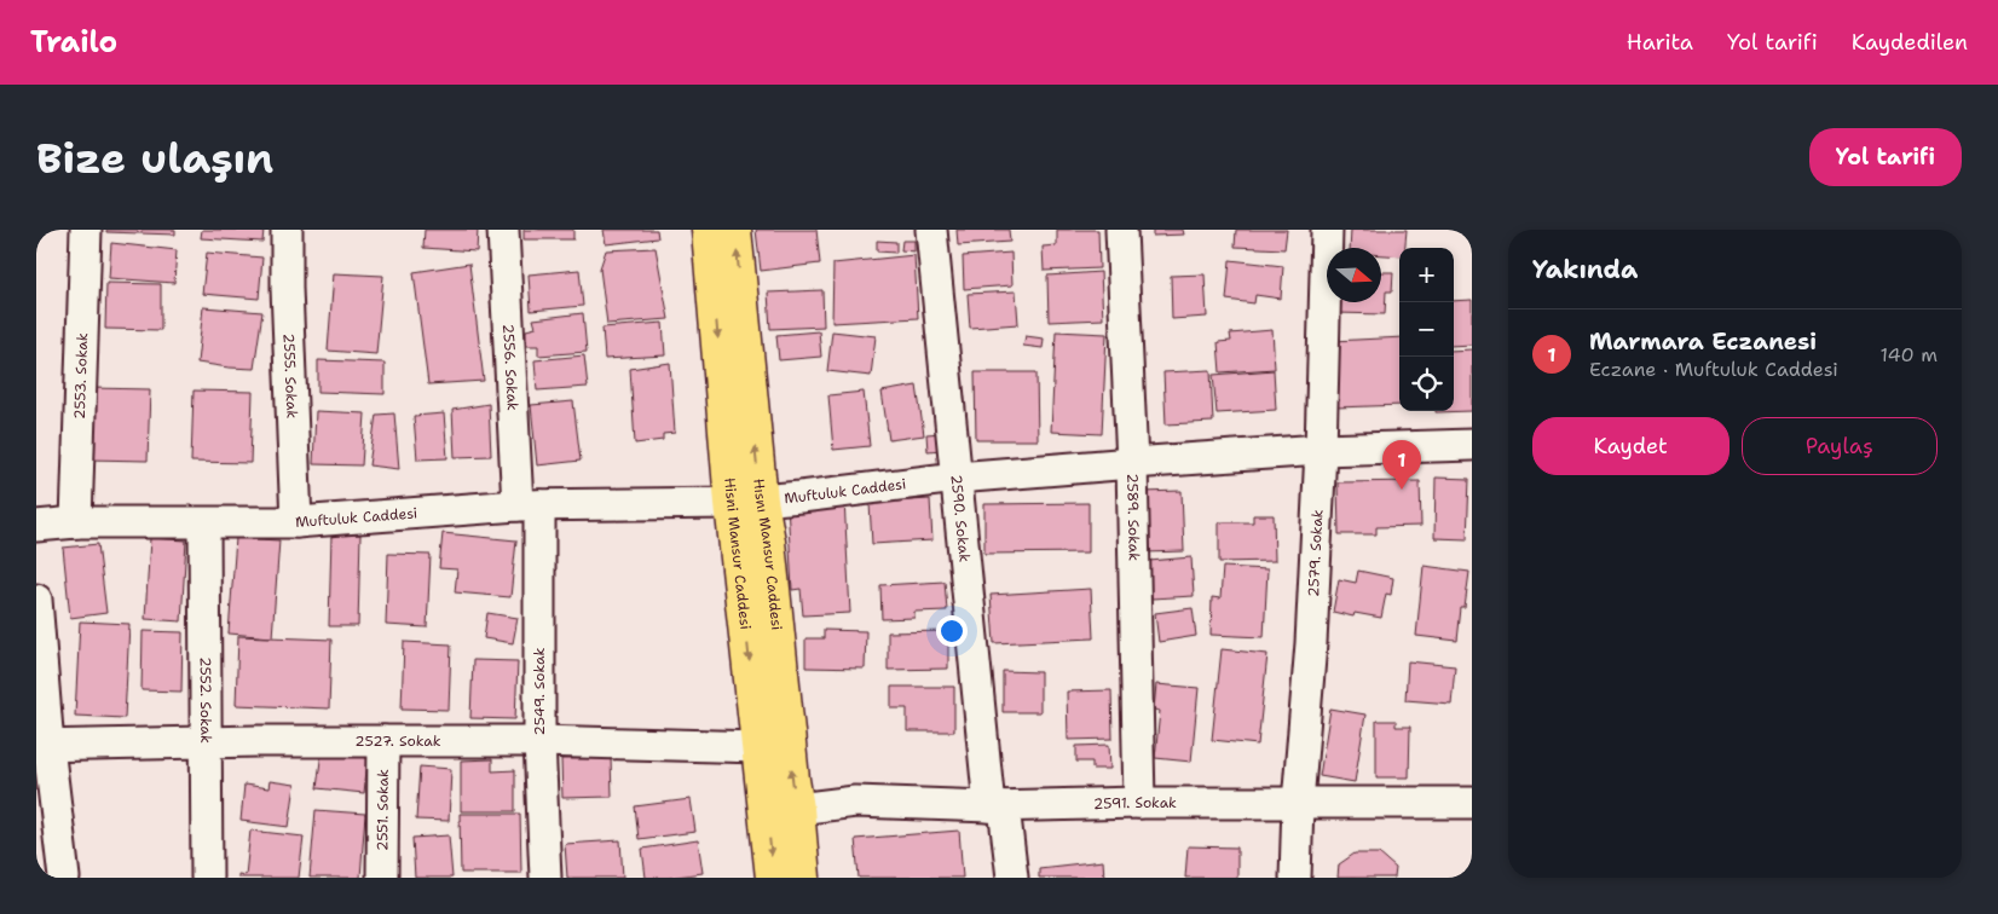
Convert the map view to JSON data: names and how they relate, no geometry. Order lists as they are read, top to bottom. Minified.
{"streets":{"main road":["Hisni Mansur Caddesi","Hısnı Mansur Caddesi"],"street":["2556. Sokak","2553. Sokak","2555. Sokak","Muftuluk Caddesi","2589. Sokak","2590. Sokak","2579. Sokak","2549. Sokak","2552. Sokak","2527. Sokak","2591. Sokak","2551. Sokak"]},"crossings":[["2556. Sokak","Muftuluk Caddesi"],["2556. Sokak","2549. Sokak"],["2553. Sokak","Muftuluk Caddesi"],["2555. Sokak","Muftuluk Caddesi"],["Muftuluk Caddesi","2589. Sokak"],["Muftuluk Caddesi","2590. Sokak"],["Muftuluk Caddesi","Hisni Mansur Caddesi"],["Muftuluk Caddesi","Hısnı Mansur Caddesi"],["Muftuluk Caddesi","2579. Sokak"],["Muftuluk Caddesi","2549. Sokak"],["Muftuluk Caddesi","2552. Sokak"],["2589. Sokak","2591. Sokak"],["2590. Sokak","2591. Sokak"],["Hisni Mansur Caddesi","Hısnı Mansur Caddesi"],["Hisni Mansur Caddesi","2527. Sokak"],["Hısnı Mansur Caddesi","2591. Sokak"],["2579. Sokak","2591. Sokak"],["2549. Sokak","2527. Sokak"],["2552. Sokak","2527. Sokak"],["2527. Sokak","2551. Sokak"]],"one_way":["Hisni Mansur Caddesi","Hısnı Mansur Caddesi"],"north":"right","page":{"header":"Trailo","nav":["Harita","Yol tarifi","Kaydedilen"],"buttons":["Yol tarifi",["Kaydet","Paylaş"]],"title":"Bize ulaşın","heading":"Yakında","map_buttons":["+","−"],"list":[{"mark":"1","name":"Marmara Eczanesi","note":"Eczane · Muftuluk Caddesi","value":"140 m"}],"pins":"1"}}
